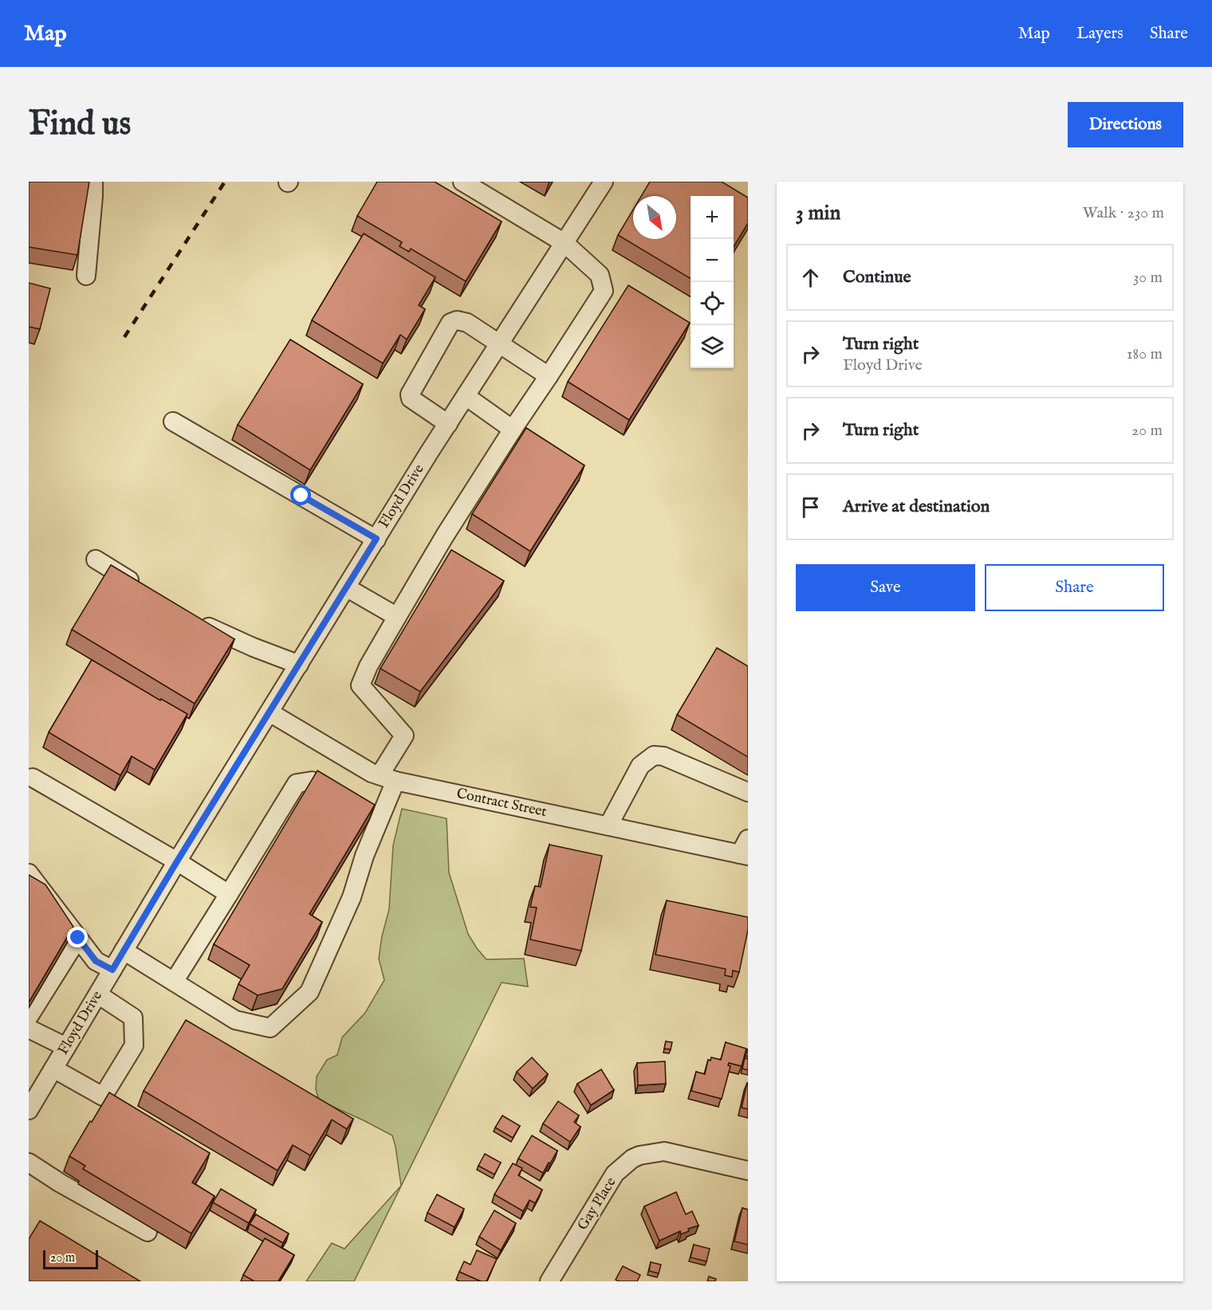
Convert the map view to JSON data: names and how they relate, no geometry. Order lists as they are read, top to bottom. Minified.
{"streets":{"street":["Floyd Drive","Contract Street","Gay Place"]},"crossings":[["Floyd Drive","Contract Street"]],"scale_bar":"20 m","north":"bottom right","page":{"header":"Map","nav":["Map","Layers","Share"],"buttons":["Directions",["Save","Share"]],"title":"Find us","heading":["3 min","Walk · 230 m"],"map_buttons":["+","−"],"list":[["Continue","30 m"],["Turn right","Floyd Drive","180 m"],["Turn right","20 m"],"Arrive at destination"],"scale":"20 m"}}
